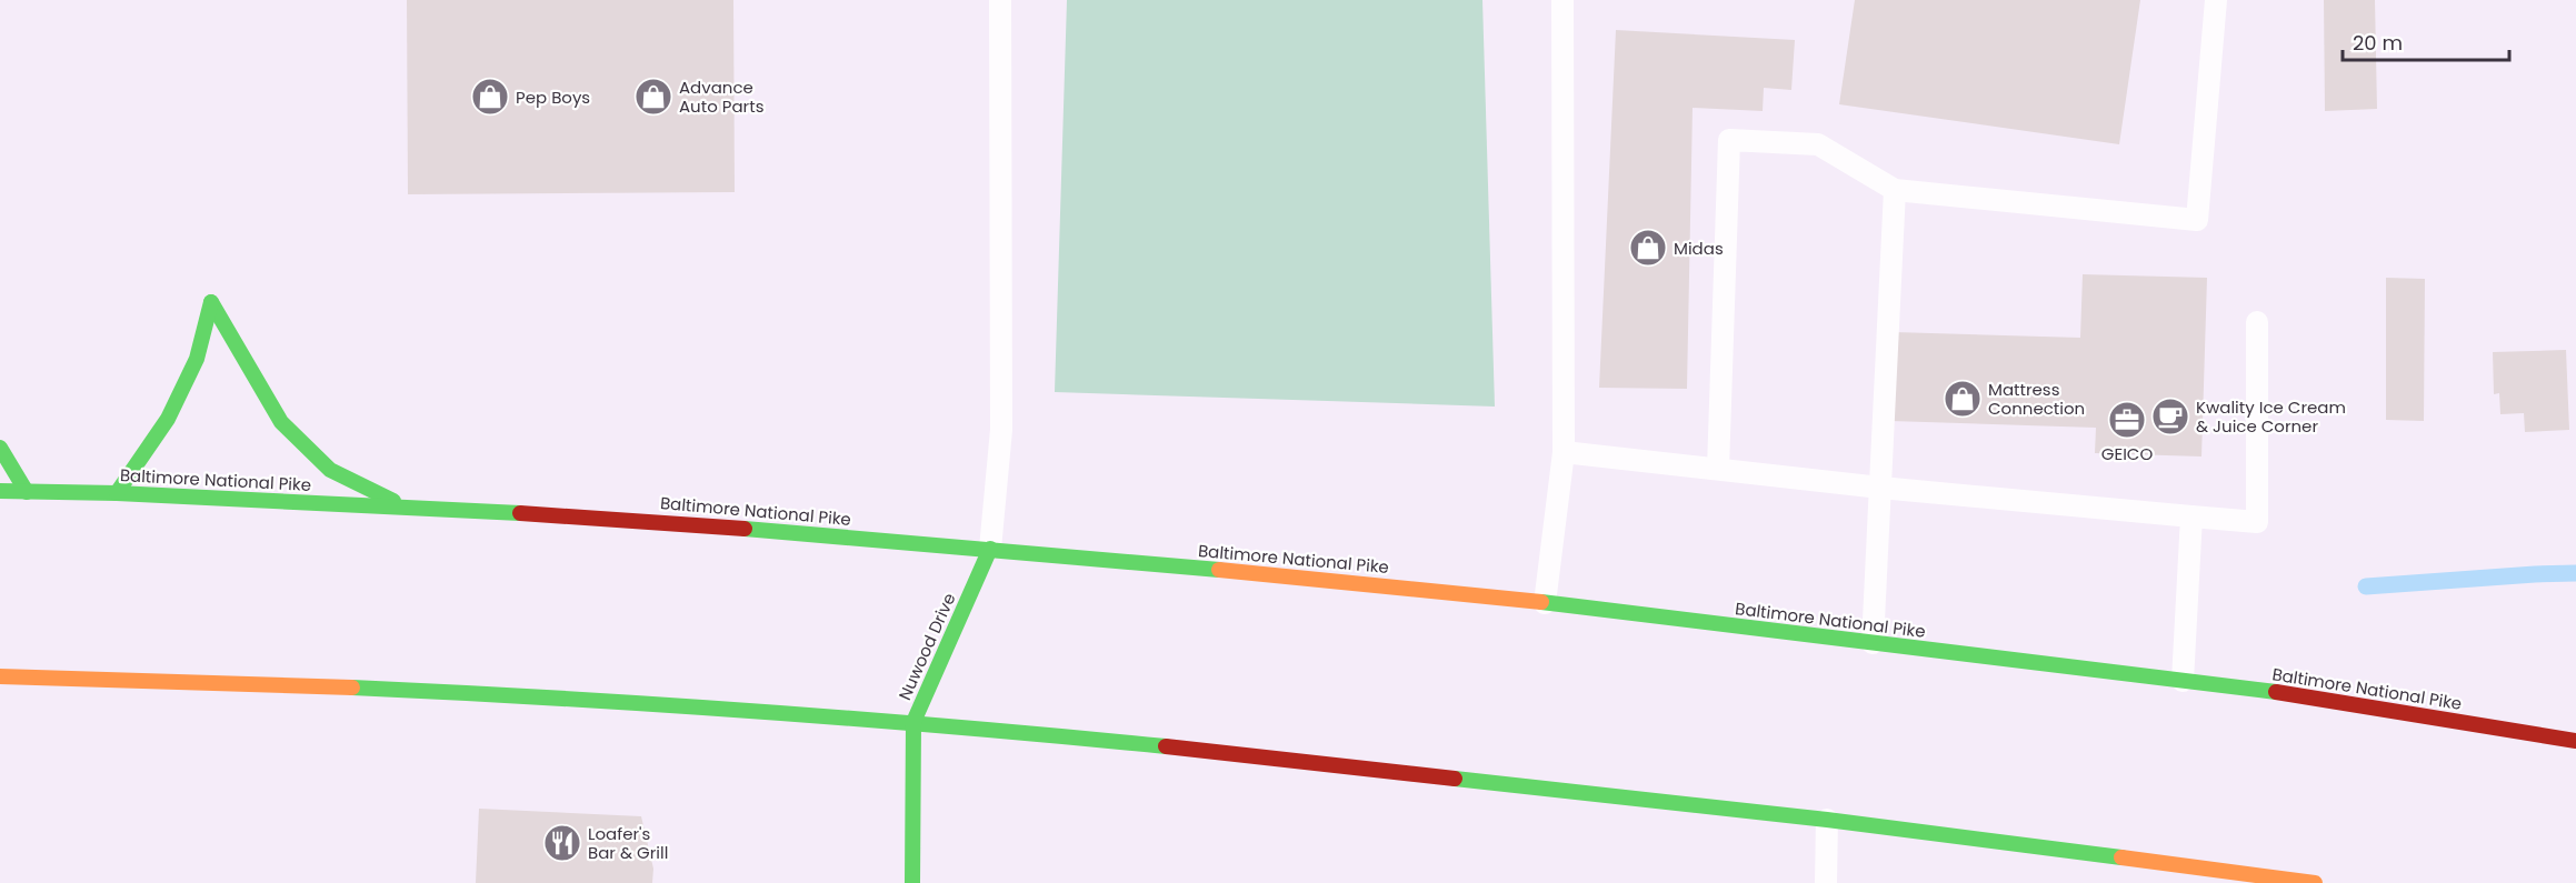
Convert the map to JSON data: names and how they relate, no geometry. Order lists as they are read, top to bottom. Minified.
{"streets":{"main road":["Baltimore National Pike","Nuwood Drive"]},"crossings":[["Baltimore National Pike","Nuwood Drive"]],"places":{"shop":["Pep Boys","Advance Auto Parts","Midas","Mattress Connection"],"cafe":["Kwality Ice Cream & Juice Corner"],"office":["GEICO"],"restaurant":["Loafer's Bar & Grill"]},"scale_bar":"20 m"}
